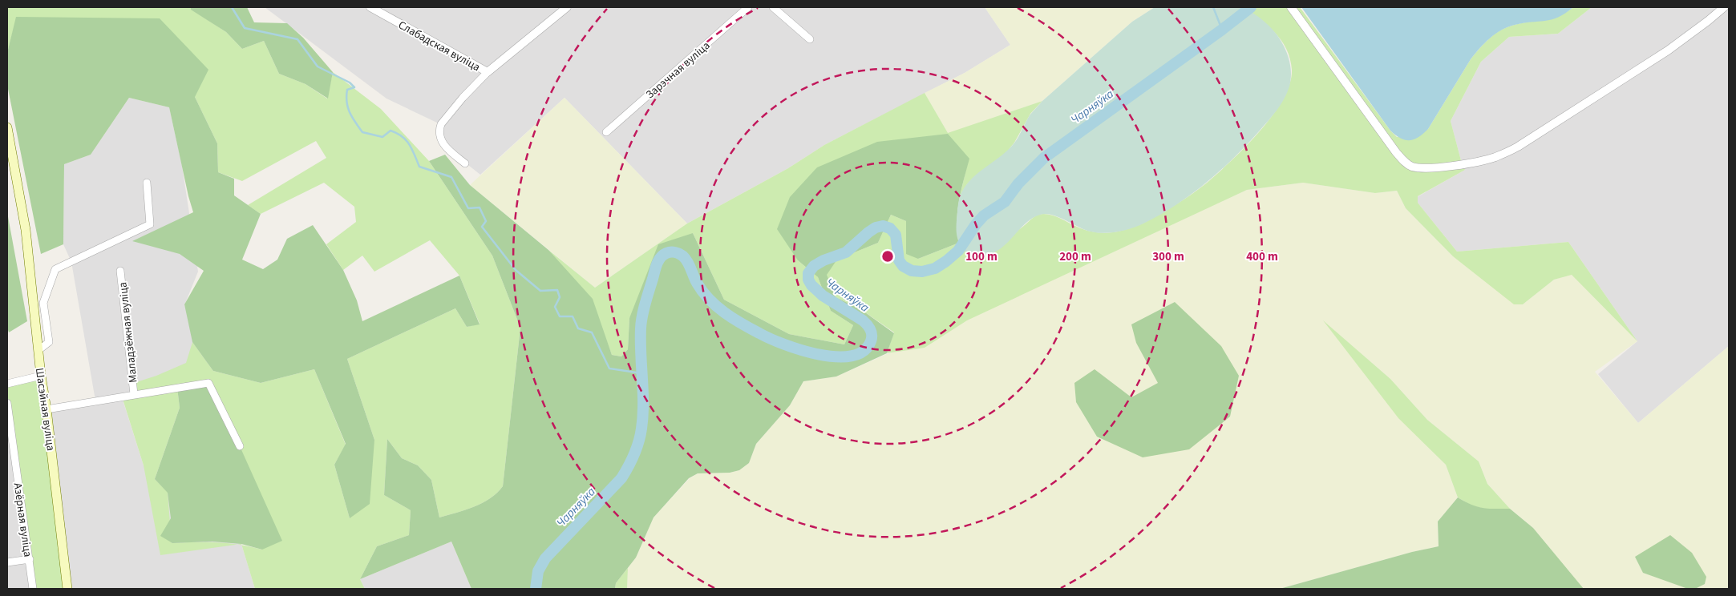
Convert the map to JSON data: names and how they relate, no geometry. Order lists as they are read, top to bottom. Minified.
{"streets":{"main road":["Шасэйная вуліца"],"street":["Слабадская вуліца","Зарэчная вуліца","Маладзёжная вуліца","Азёрная вуліца"]},"crossings":[["Маладзёжная вуліца","Шасэйная вуліца"]],"water":["Чарняўка"],"rings":["100 m","200 m","300 m","400 m"]}
